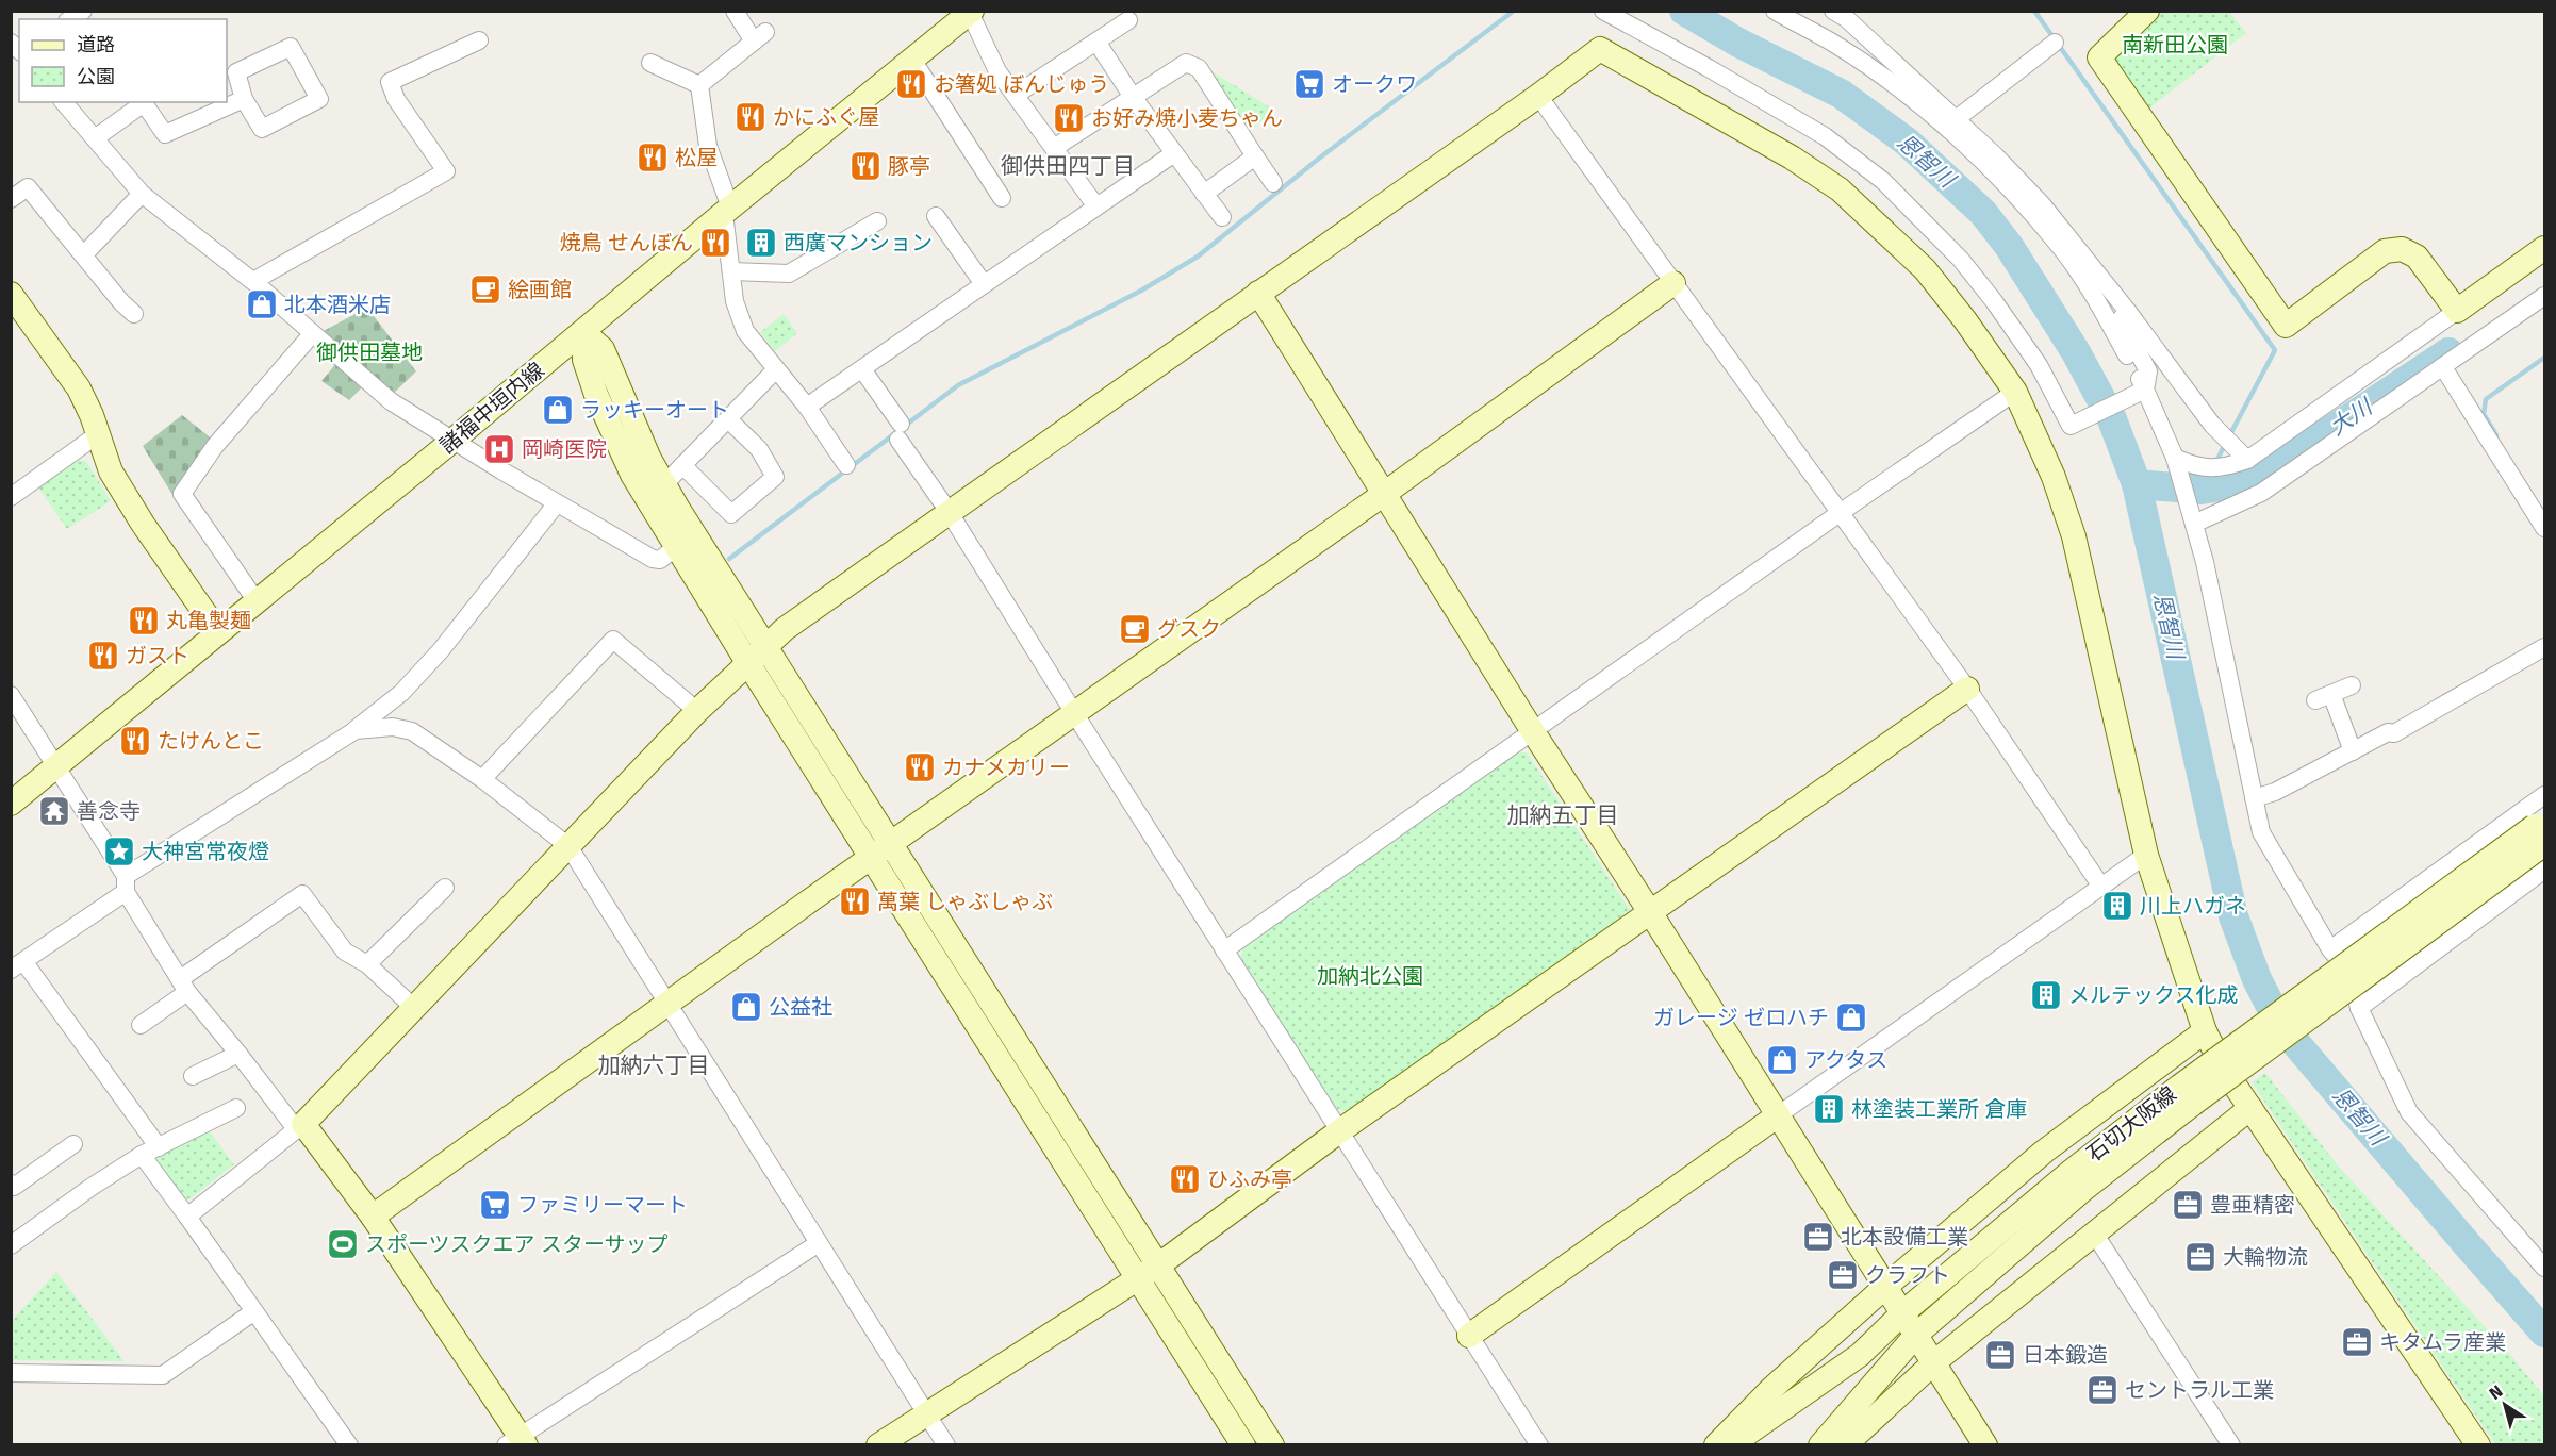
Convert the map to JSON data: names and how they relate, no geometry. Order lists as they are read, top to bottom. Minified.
{"streets":{"street":["諸福中垣内線","石切大阪線"]},"districts":["御供田四丁目","加納五丁目","加納六丁目"],"water":["恩智川","大川"],"parks":["南新田公園","御供田墓地","加納北公園"],"places":{"restaurant":["お箸処 ぼんじゅう","かにふぐ屋","お好み焼小麦ちゃん","松屋","豚亭","焼鳥 せんぼん","丸亀製麺","ガスト","たけんとこ","カナメカリー","萬葉 しゃぶしゃぶ","ひふみ亭"],"supermarket":["オークワ","ファミリーマート"],"building":["西廣マンション","川上ハガネ","メルテックス化成","林塗装工業所 倉庫"],"cafe":["絵画館","グスク"],"shop":["北本酒米店","ラッキーオート","公益社","ガレージ ゼロハチ","アクタス"],"hospital":["岡崎医院"],"temple":["善念寺"],"place":["大神宮常夜燈"],"office":["豊亜精密","北本設備工業","大輪物流","クラフト","キタムラ産業","日本鍛造","セントラル工業"],"sports":["スポーツスクエア スターサップ"]},"legend":["道路","公園"],"north":"top left"}
